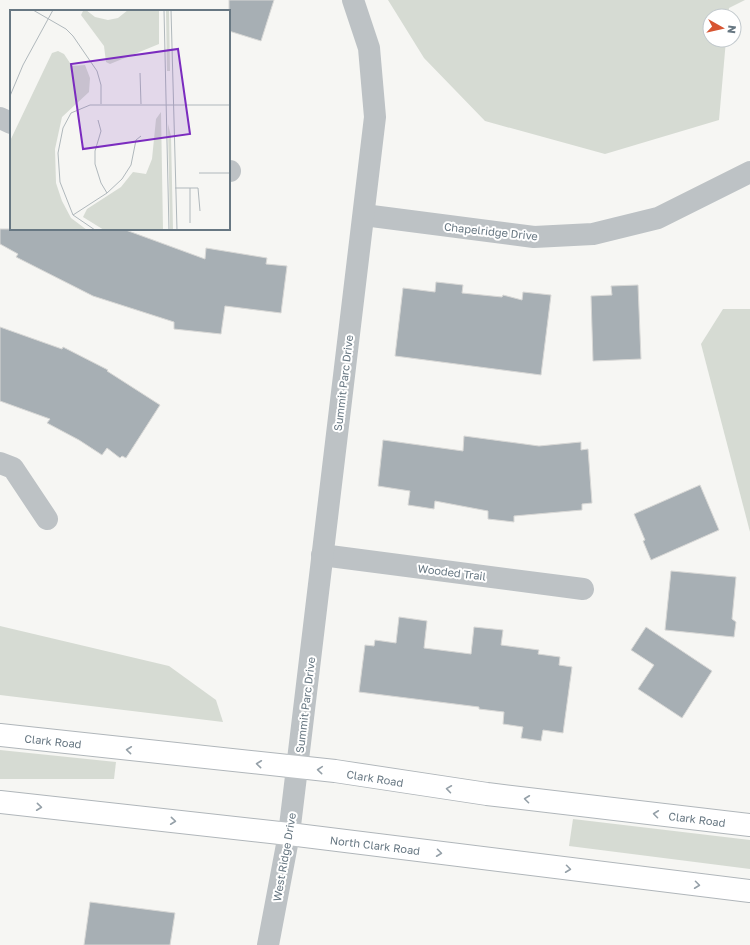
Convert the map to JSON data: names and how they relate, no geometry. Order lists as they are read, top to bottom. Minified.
{"streets":{"main road":["Clark Road","North Clark Road"],"street":["Chapelridge Drive","Summit Parc Drive","Wooded Trail","West Ridge Drive"]},"crossings":[["Chapelridge Drive","Summit Parc Drive"],["Summit Parc Drive","Wooded Trail"],["Summit Parc Drive","Clark Road"],["Summit Parc Drive","West Ridge Drive"],["Clark Road","West Ridge Drive"],["North Clark Road","West Ridge Drive"]],"one_way":["Clark Road","North Clark Road"],"north":"right"}
